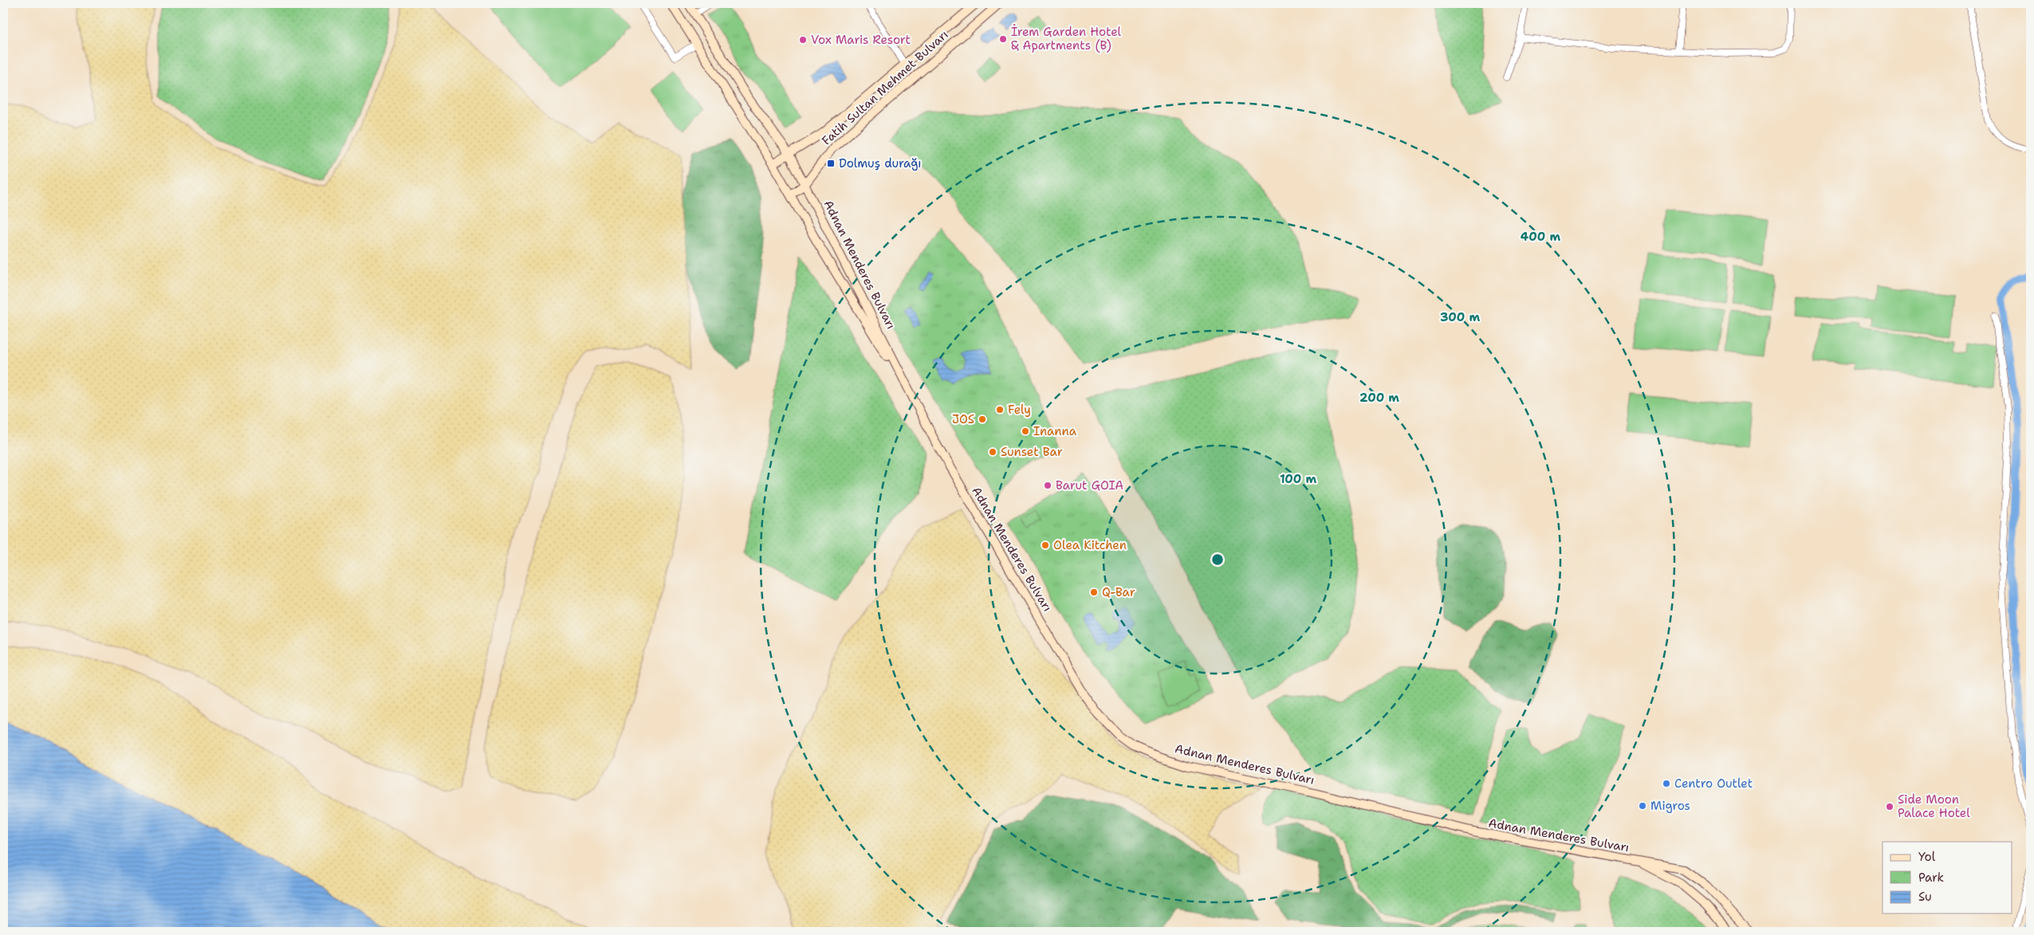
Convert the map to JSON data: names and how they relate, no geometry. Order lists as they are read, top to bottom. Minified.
{"streets":{"main road":["Fatih Sultan Mehmet Bulvarı","Adnan Menderes Bulvarı"]},"crossings":[["Fatih Sultan Mehmet Bulvarı","Adnan Menderes Bulvarı"]],"places":{"other":["İrem Garden Hotel & Apartments (B)","Vox Maris Resort","Fely","JOS","Inanna","Sunset Bar","Barut GOIA","Olea Kitchen","Q-Bar","Centro Outlet","Migros","Side Moon Palace Hotel"],"transit":["Dolmuş durağı"]},"legend":["Yol","Park","Su"],"rings":["400 m","300 m","200 m","100 m"]}
